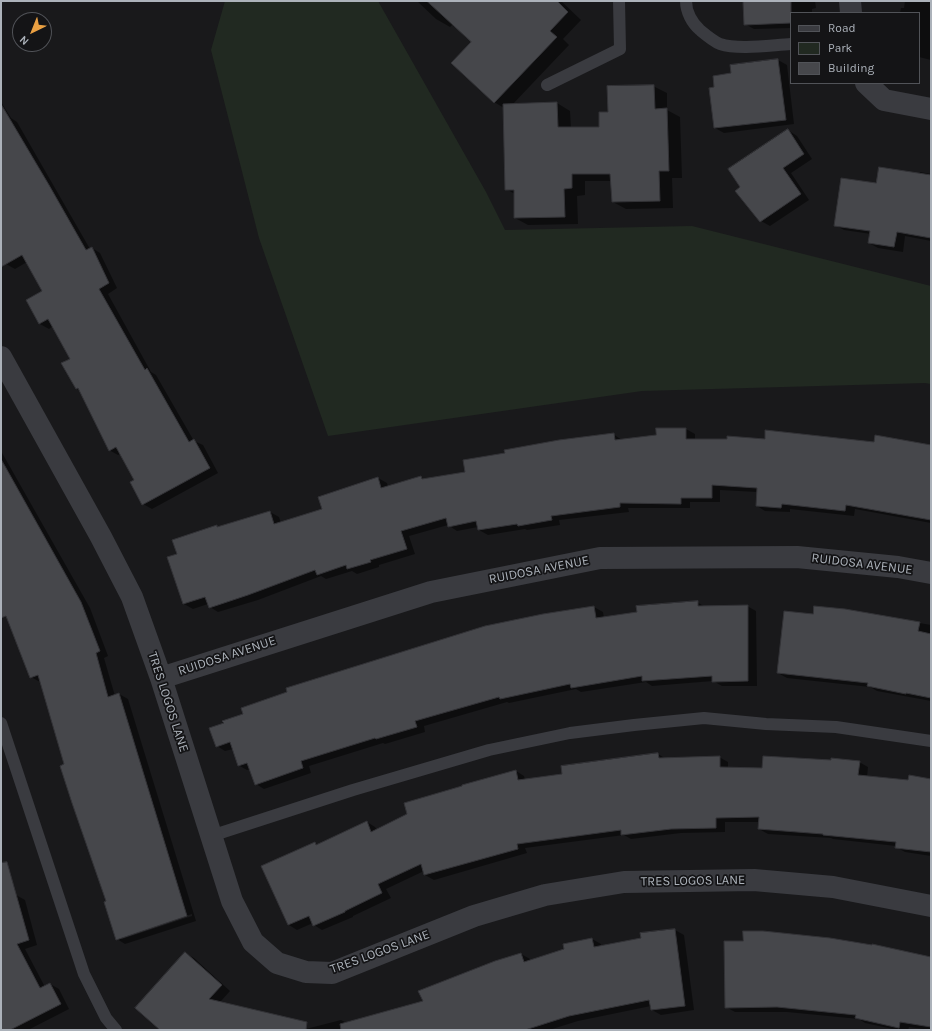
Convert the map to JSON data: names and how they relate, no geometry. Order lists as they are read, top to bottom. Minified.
{"streets":{"street":["RUIDOSA AVENUE","TRES LOGOS LANE"]},"crossings":[["RUIDOSA AVENUE","TRES LOGOS LANE"]],"legend":["Road","Park","Building"],"north":"bottom left"}
